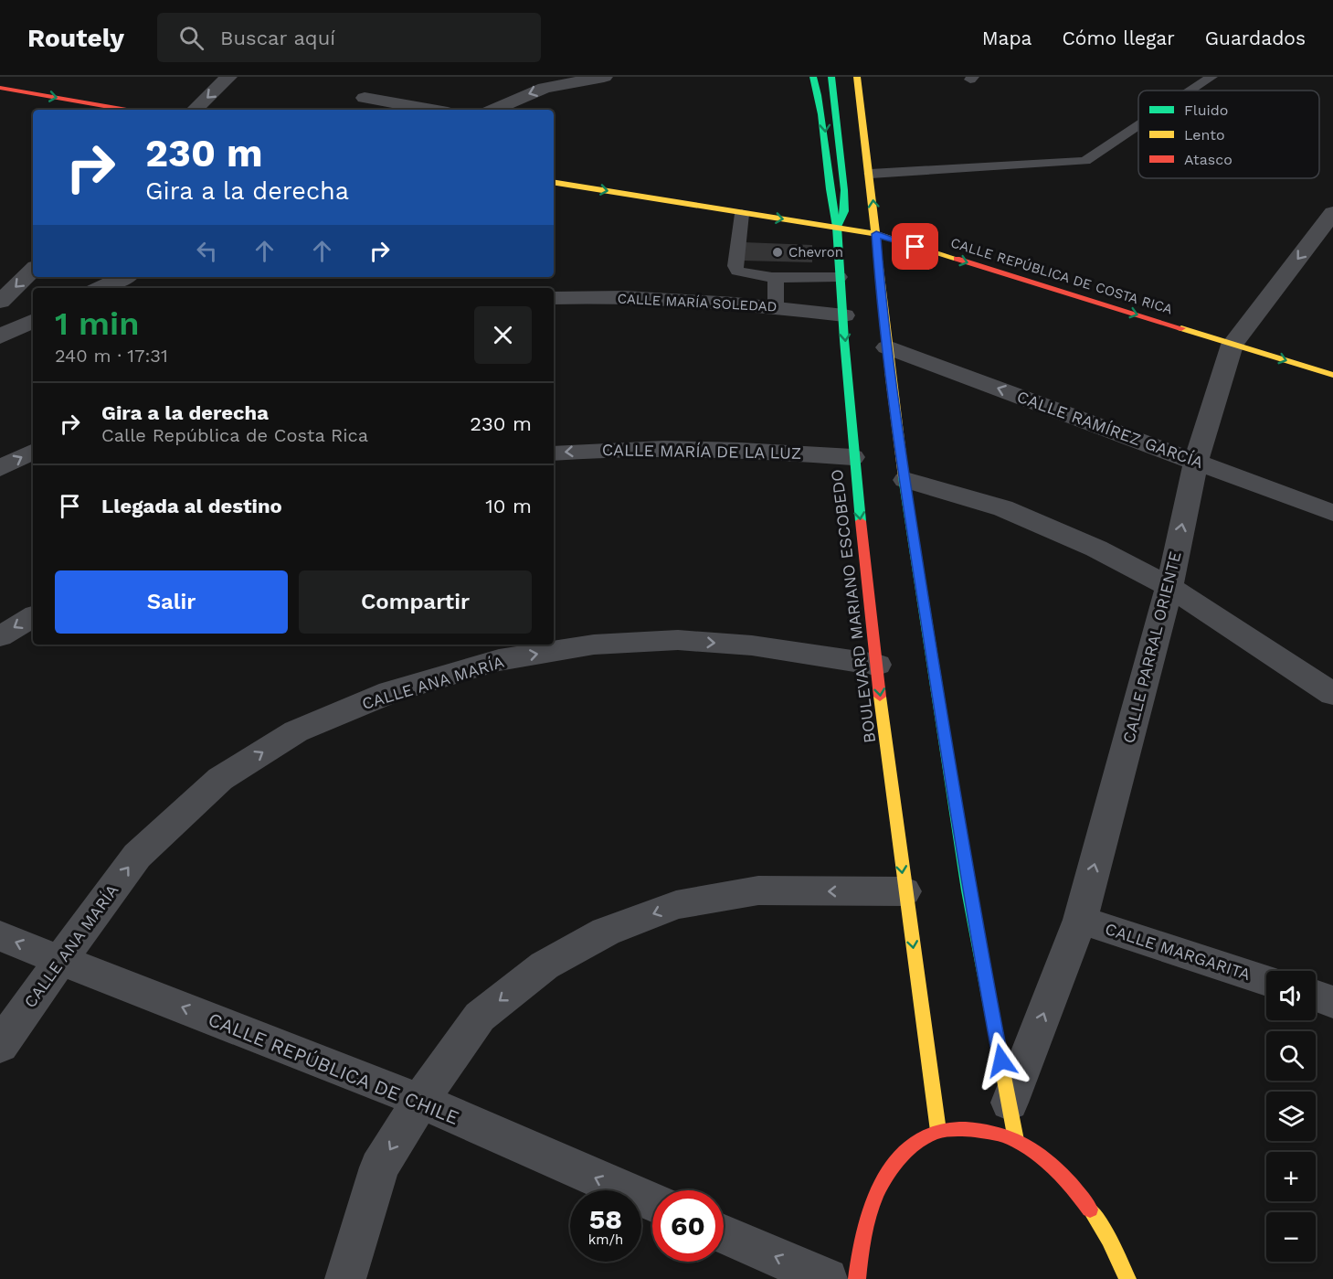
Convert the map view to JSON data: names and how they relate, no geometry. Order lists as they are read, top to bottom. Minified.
{"streets":{"main road":["CALLE REPÚBLICA DE COSTA RICA","BOULEVARD MARIANO ESCOBEDO"],"street":["CALLE MARÍA SOLEDAD","CALLE RAMÍREZ GARCÍA","CALLE MARÍA DE LA LUZ","CALLE PARRAL ORIENTE","CALLE ANA MARÍA","CALLE MARGARITA","CALLE REPÚBLICA DE CHILE"]},"crossings":[["CALLE REPÚBLICA DE COSTA RICA","BOULEVARD MARIANO ESCOBEDO"],["CALLE REPÚBLICA DE COSTA RICA","CALLE PARRAL ORIENTE"],["CALLE MARÍA SOLEDAD","BOULEVARD MARIANO ESCOBEDO"],["CALLE RAMÍREZ GARCÍA","CALLE PARRAL ORIENTE"],["CALLE MARÍA DE LA LUZ","BOULEVARD MARIANO ESCOBEDO"],["BOULEVARD MARIANO ESCOBEDO","CALLE ANA MARÍA"],["CALLE PARRAL ORIENTE","CALLE MARGARITA"],["CALLE ANA MARÍA","CALLE REPÚBLICA DE CHILE"]],"one_way":["CALLE REPÚBLICA DE COSTA RICA","CALLE MARÍA DE LA LUZ","CALLE ANA MARÍA","CALLE REPÚBLICA DE CHILE"],"places":["Chevron"],"legend":["Fluido","Lento","Atasco"],"page":{"header":"Routely","search":"Buscar aquí","nav":["Mapa","Cómo llegar","Guardados"],"turn":["230 m","Gira a la derecha"],"heading":["1 min","240 m · 17:31"],"list":[{"name":"Gira a la derecha","note":"Calle República de Costa Rica","value":"230 m"},{"name":"Llegada al destino","value":"10 m"}],"buttons":["Salir","Compartir"],"map_buttons":["+","−"],"speed":"58 km/h","limit":"60"}}
